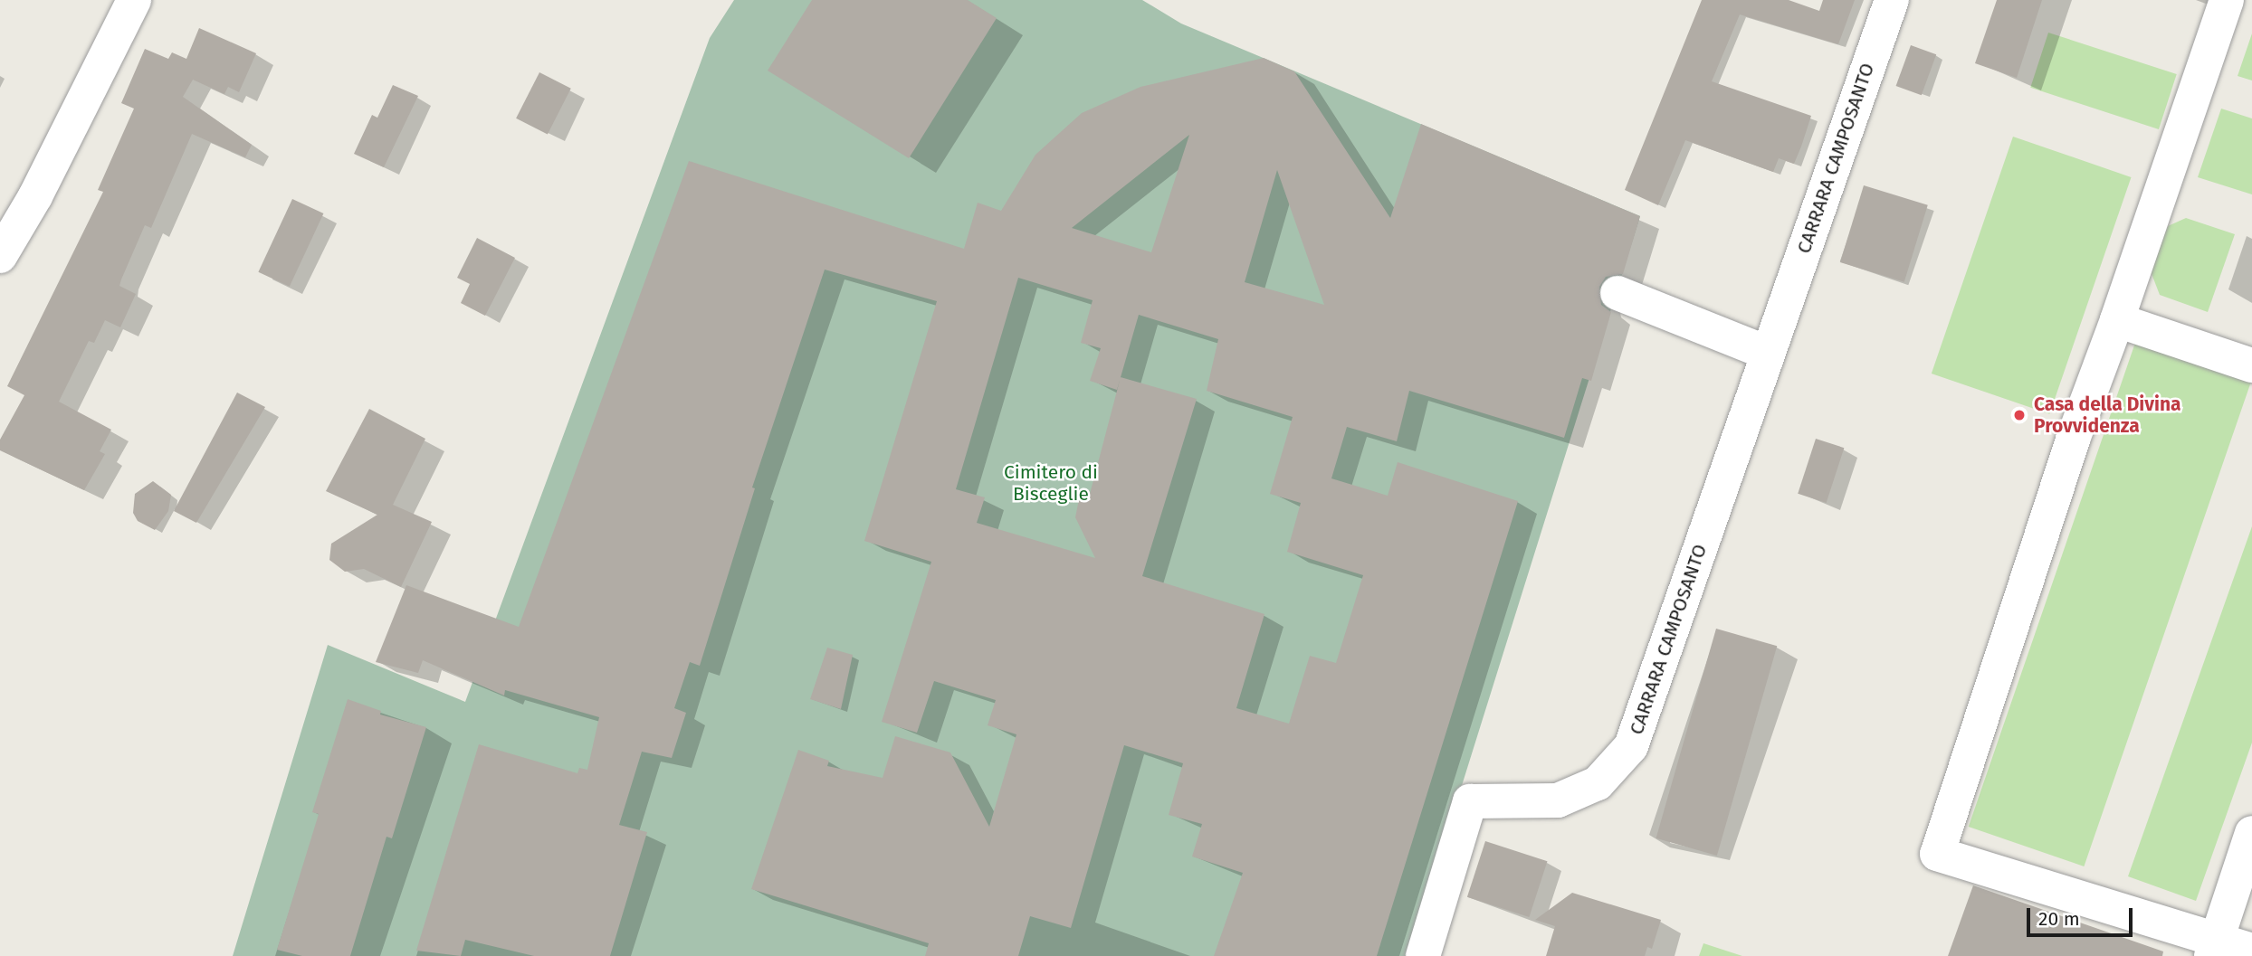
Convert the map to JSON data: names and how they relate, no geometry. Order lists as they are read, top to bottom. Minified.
{"streets":{"lane":["CARRARA CAMPOSANTO"]},"parks":["Cimitero di Bisceglie"],"places":["Casa della Divina Provvidenza"],"scale_bar":"20 m"}
